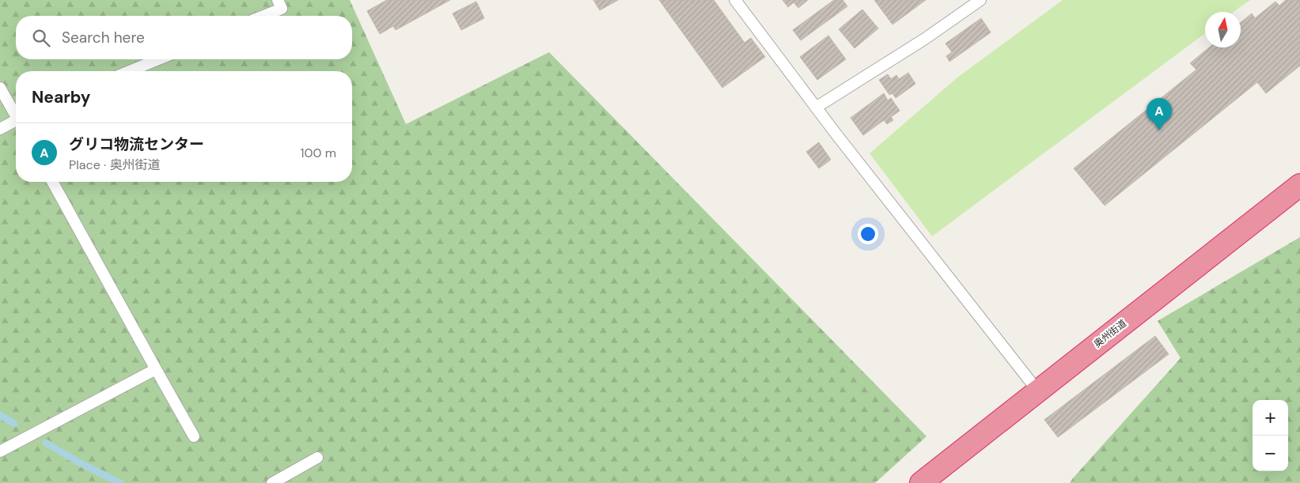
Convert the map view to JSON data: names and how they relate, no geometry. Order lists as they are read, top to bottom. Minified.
{"streets":{"highway":["奥州街道"]},"north":"top","page":{"search":"Search here","heading":"Nearby","pins":"A","list":[{"mark":"A","name":"グリコ物流センター","note":"Place · 奥州街道","value":"100 m"}],"map_buttons":["+","−"]}}
